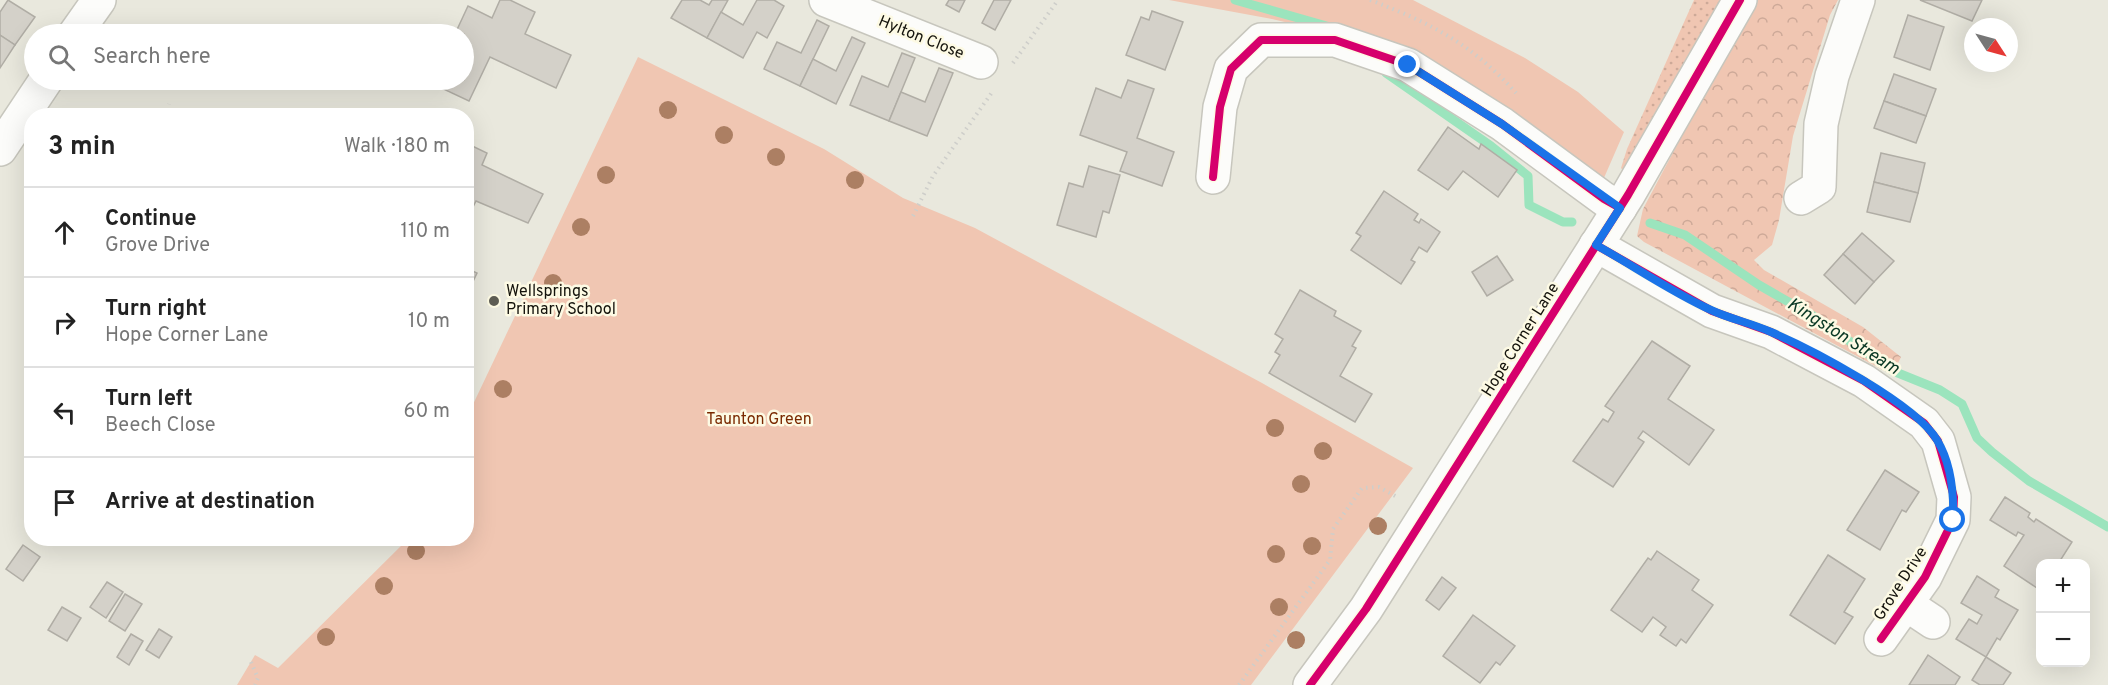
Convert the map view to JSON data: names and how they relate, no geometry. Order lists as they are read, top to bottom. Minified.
{"streets":{"street":["Hylton Close","Hope Corner Lane","Grove Drive"]},"crossings":[["Hope Corner Lane","Grove Drive"]],"water":["Kingston Stream"],"parks":["Taunton Green"],"places":["Wellsprings Primary School"],"north":"bottom right","page":{"search":"Search here","heading":["3 min","Walk · 180 m"],"list":[["Continue","Grove Drive","110 m"],["Turn right","Hope Corner Lane","10 m"],["Turn left","Beech Close","60 m"],"Arrive at destination"],"map_buttons":["+","−"]}}
